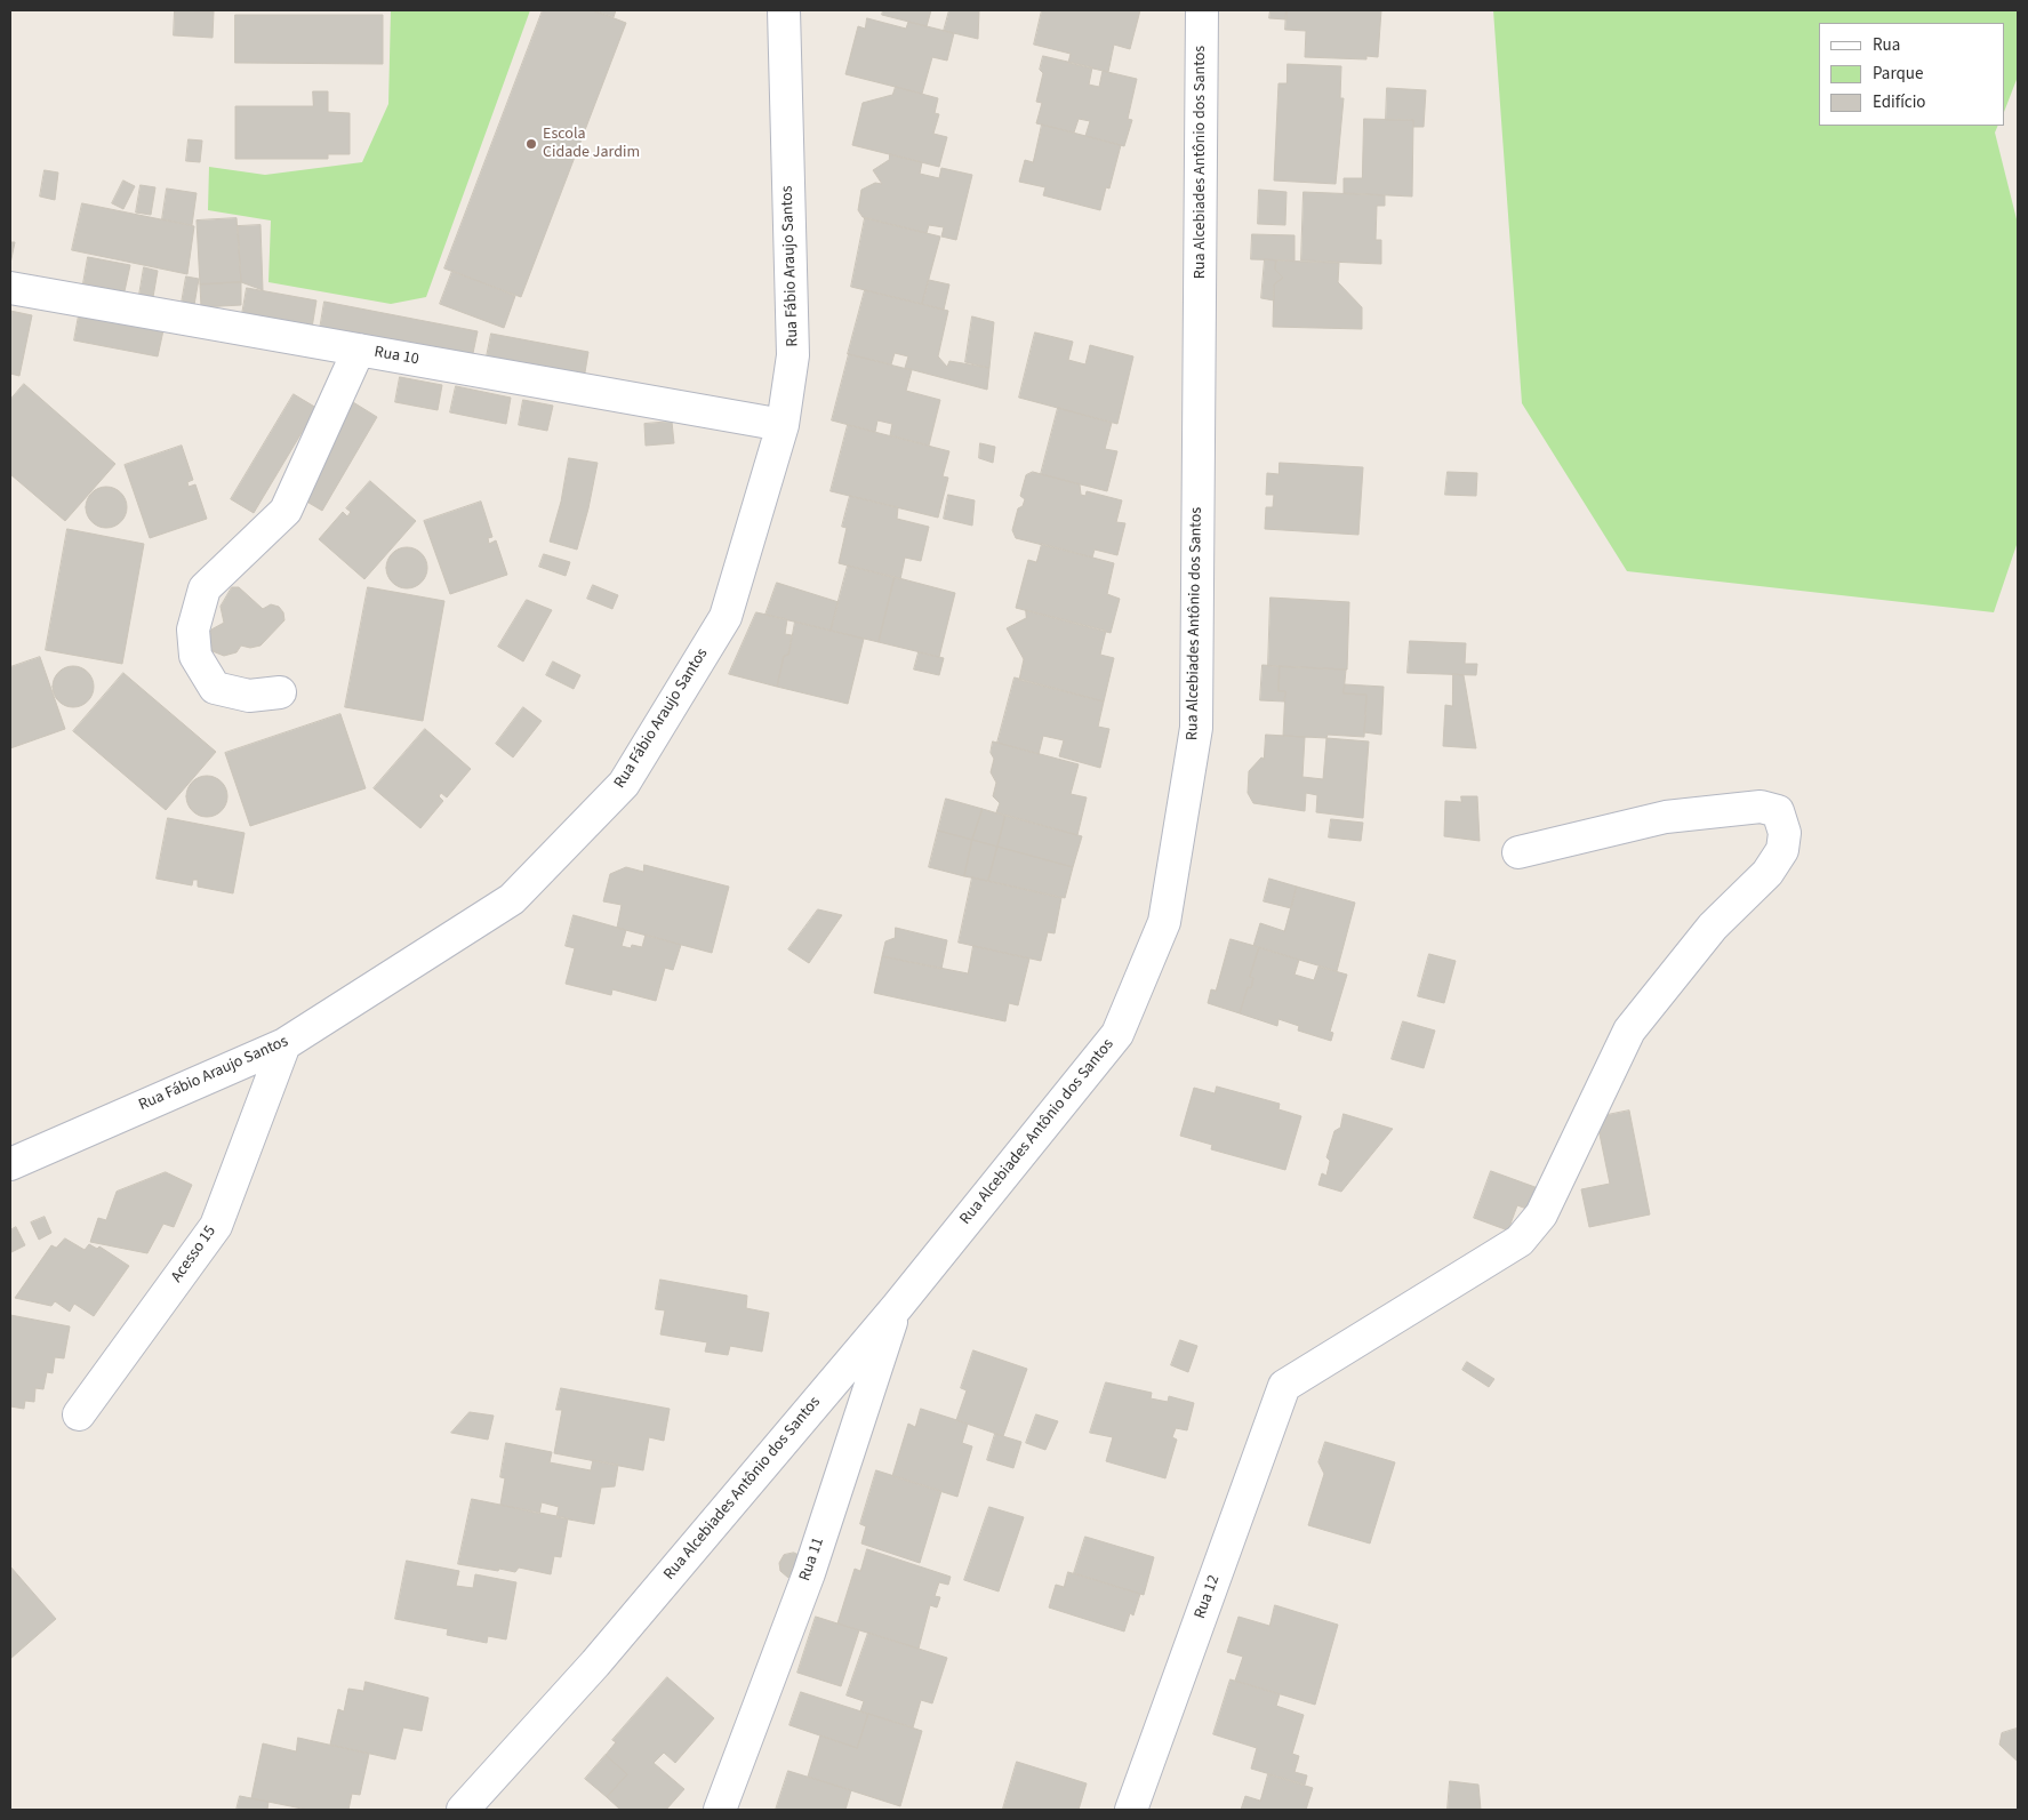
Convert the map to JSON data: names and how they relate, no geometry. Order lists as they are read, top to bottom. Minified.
{"streets":{"street":["Rua Alcebiades Antônio dos Santos","Rua Fábio Araujo Santos","Rua 10","Acesso 15","Rua 11","Rua 12"]},"crossings":[["Rua Alcebiades Antônio dos Santos","Rua 11"],["Rua Fábio Araujo Santos","Rua 10"],["Rua Fábio Araujo Santos","Acesso 15"]],"places":["Escola Cidade Jardim"],"legend":["Rua","Parque","Edifício"]}
